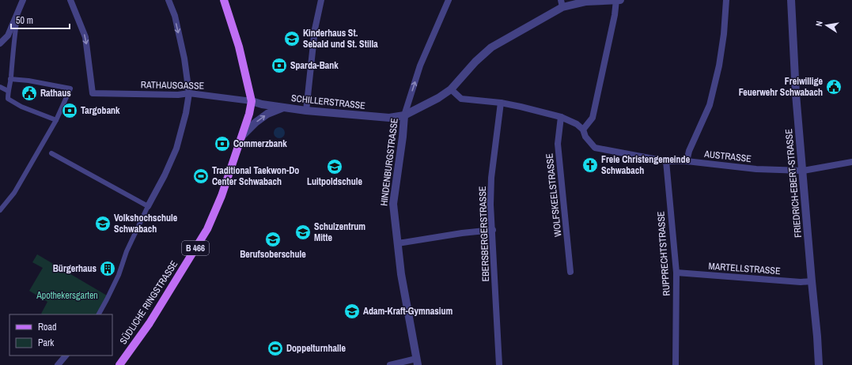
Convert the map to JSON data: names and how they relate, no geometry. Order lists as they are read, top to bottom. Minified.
{"streets":{"main road":["B 466","SÜDLICHE RINGSTRASSE"],"street":["RATHAUSGASSE","SCHILLERSTRASSE","AUSTRASSE","HINDENBURGSTRASSE","FRIEDRICH-EBERT-STRASSE","WOLFSKEELSTRASSE","EBERSBERGERSTRASSE","RUPPRECHTSTRASSE","MARTELLSTRASSE"]},"crossings":[["RATHAUSGASSE","SCHILLERSTRASSE"],["RATHAUSGASSE","SÜDLICHE RINGSTRASSE"],["SCHILLERSTRASSE","HINDENBURGSTRASSE"],["SCHILLERSTRASSE","SÜDLICHE RINGSTRASSE"],["AUSTRASSE","HINDENBURGSTRASSE"],["AUSTRASSE","FRIEDRICH-EBERT-STRASSE"],["AUSTRASSE","WOLFSKEELSTRASSE"],["AUSTRASSE","EBERSBERGERSTRASSE"],["AUSTRASSE","RUPPRECHTSTRASSE"],["FRIEDRICH-EBERT-STRASSE","MARTELLSTRASSE"],["RUPPRECHTSTRASSE","MARTELLSTRASSE"]],"parks":["Apothekersgarten"],"places":{"school or university":["Kinderhaus St. Sebald und St. Stilla","Luitpoldschule","Volkshochschule Schwabach","Schulzentrum Mitte","Berufsoberschule","Adam-Kraft-Gymnasium"],"bank":["Sparda-Bank","Targobank","Commerzbank"],"public building":["Freiwillige Feuerwehr Schwabach","Rathaus"],"church":["Freie Christengemeinde Schwabach"],"sports":["Traditional Taekwon-Do Center Schwabach","Doppelturnhalle"],"building":["Bürgerhaus"]},"legend":["Road","Park"],"scale_bar":"50 m","north":"left"}
